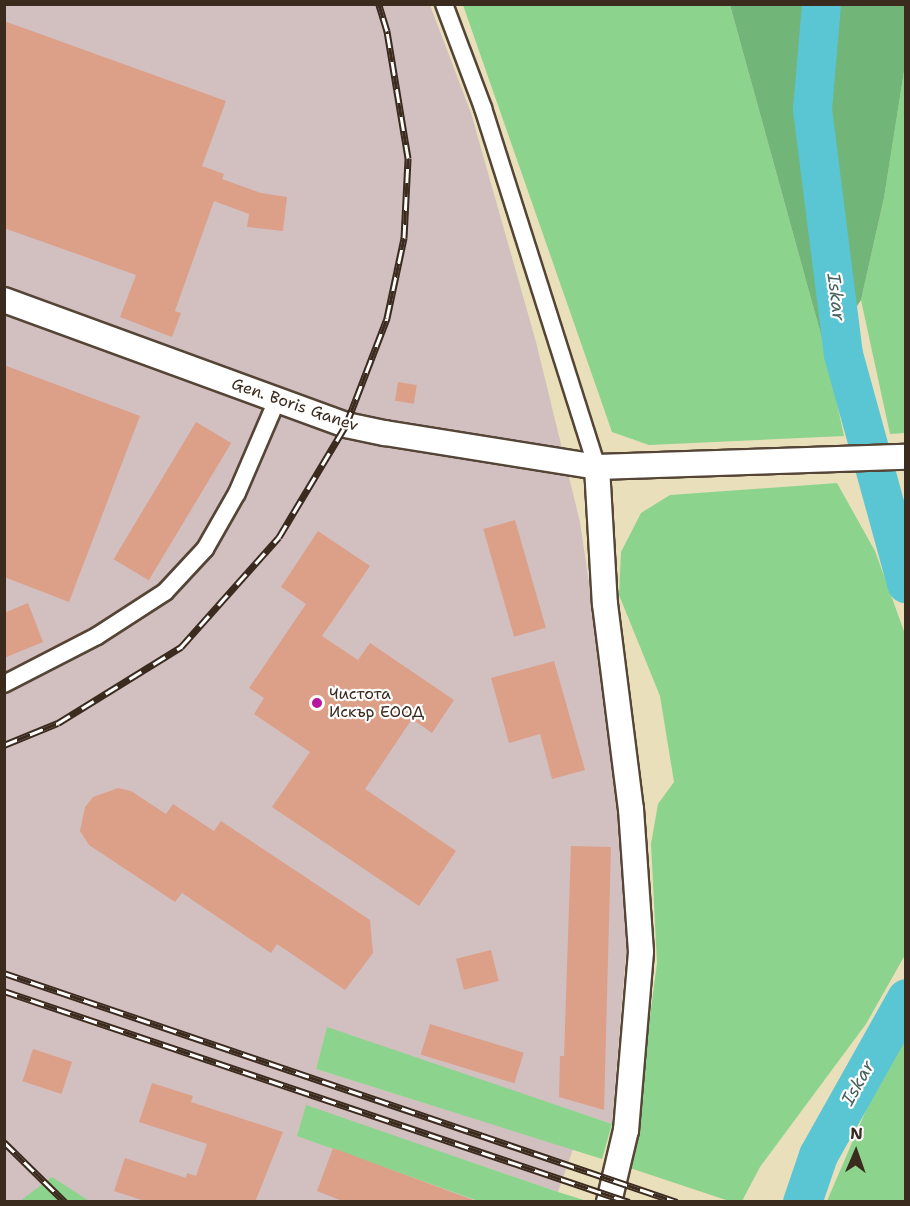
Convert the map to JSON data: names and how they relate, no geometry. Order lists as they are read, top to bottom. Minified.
{"streets":{"street":["Gen. Boris Ganev"]},"water":["Iskar"],"places":["Чистота Искър ЕООД"],"north":"top"}
